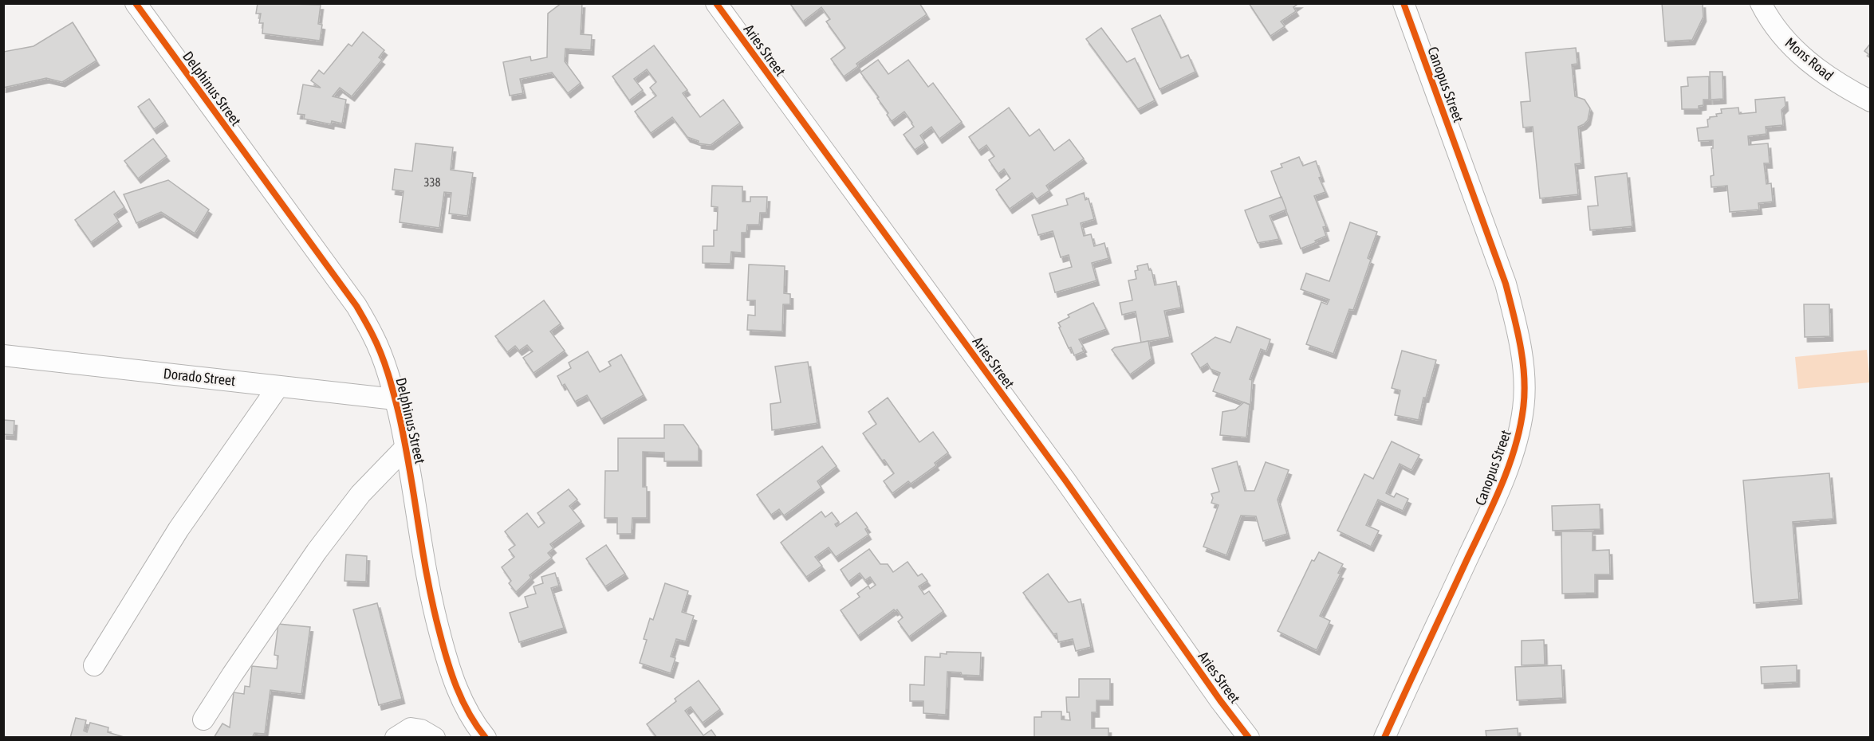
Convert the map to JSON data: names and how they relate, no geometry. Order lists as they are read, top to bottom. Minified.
{"streets":{"street":["Aries Street","Mons Road","Canopus Street","Delphinus Street","Dorado Street"]},"crossings":[["Delphinus Street","Dorado Street"]],"house_numbers":["338"]}
